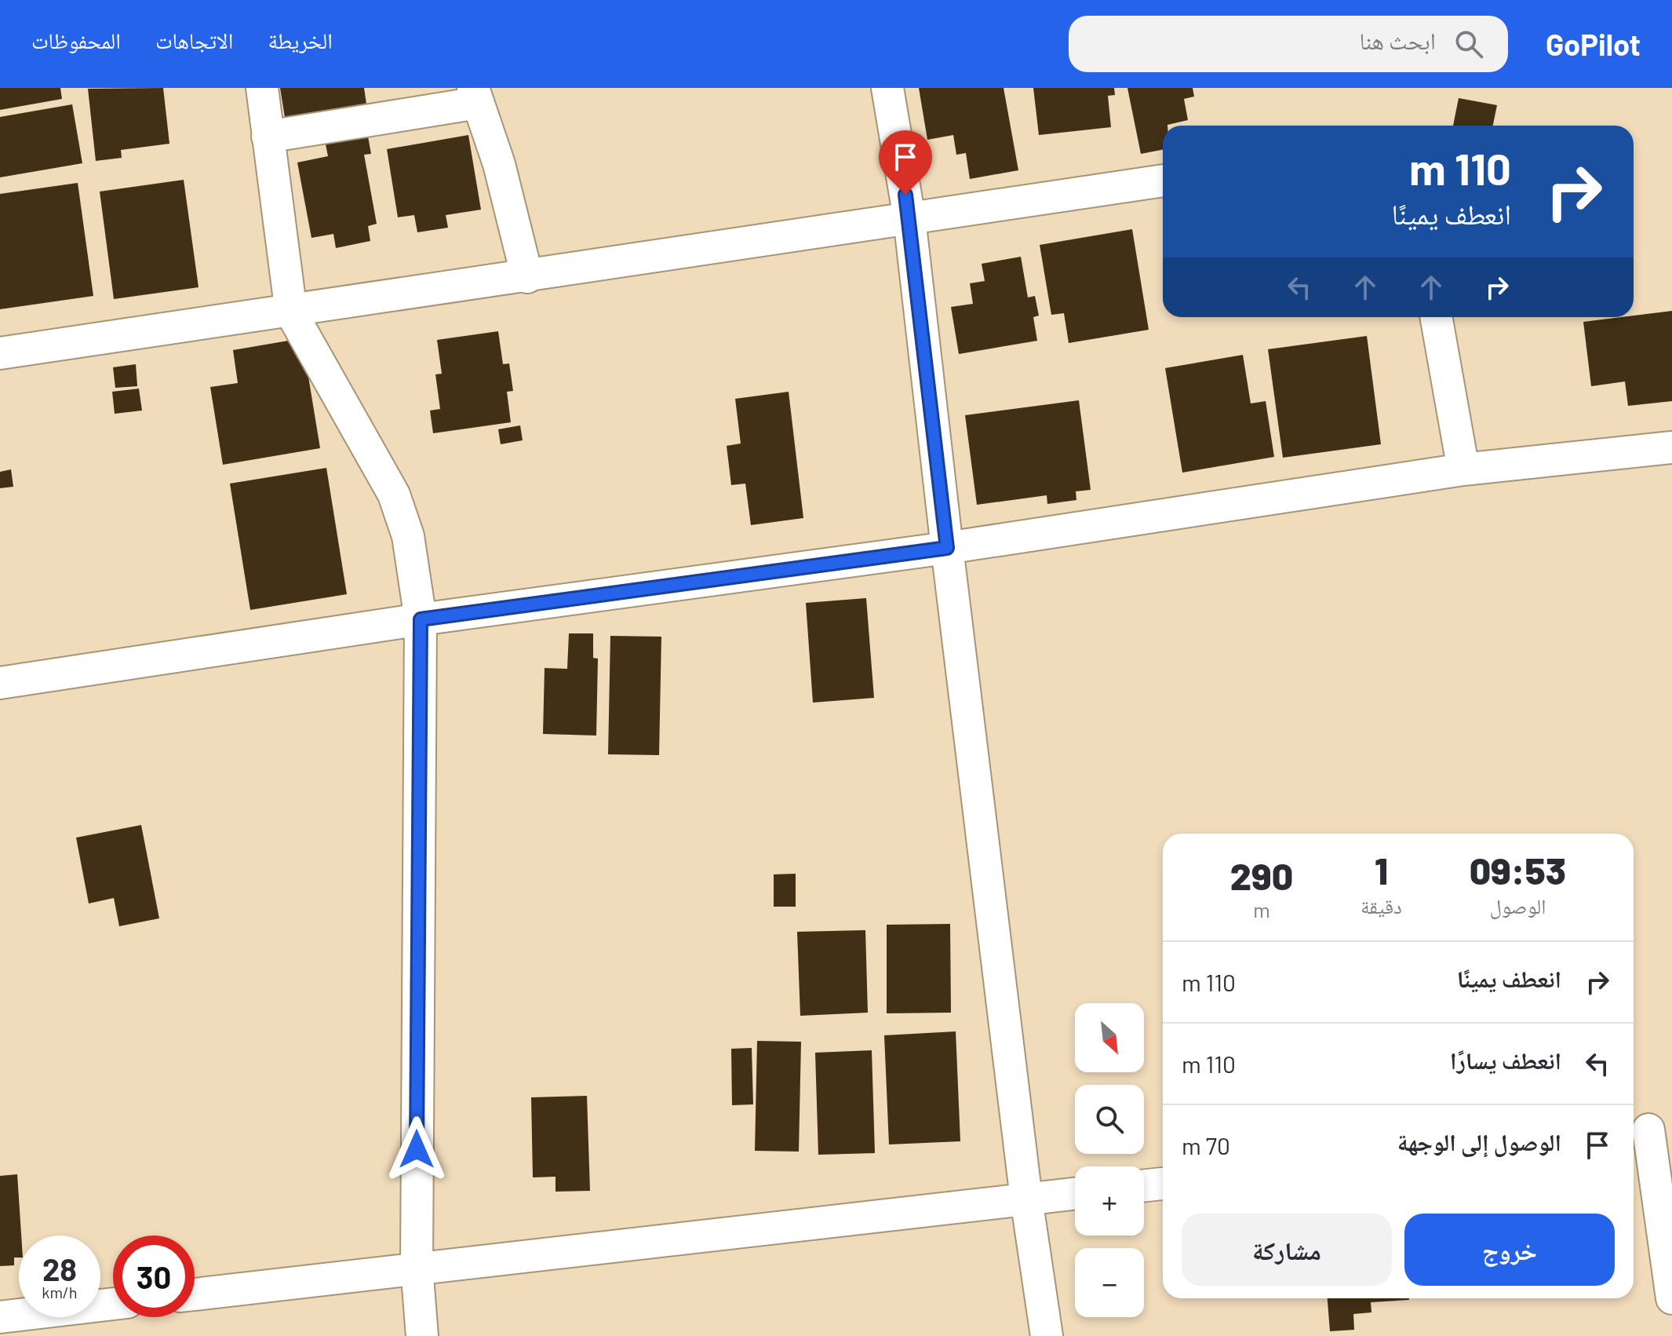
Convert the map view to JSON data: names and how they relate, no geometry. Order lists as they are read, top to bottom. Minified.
{"north":"bottom right","page":{"header":"GoPilot","search":"ابحث هنا","nav":["الخريطة","الاتجاهات","المحفوظات"],"turn":["110 m","انعطف يمينًا"],"eta":["09:53","الوصول","1","دقيقة","290","m"],"list":[{"name":"انعطف يمينًا","value":"110 m"},{"name":"انعطف يسارًا","value":"110 m"},{"name":"الوصول إلى الوجهة","value":"70 m"}],"map_buttons":["+","−"],"buttons":["خروج","مشاركة"],"speed":"28 km/h","limit":"30"}}
